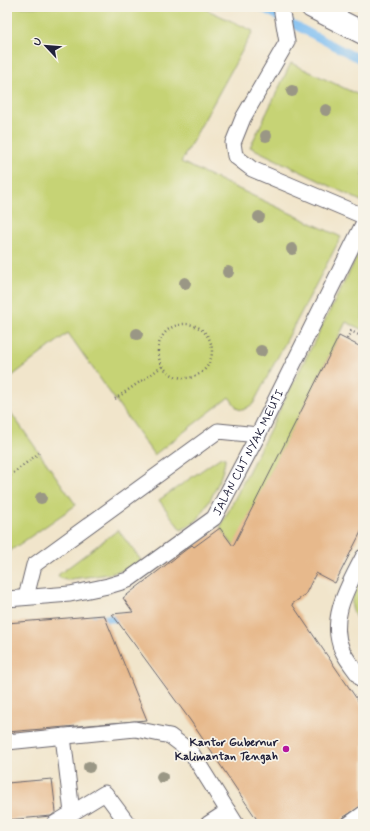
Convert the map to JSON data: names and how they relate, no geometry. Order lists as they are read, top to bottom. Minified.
{"streets":{"lane":["JALAN CUT NYAK MEUTI"]},"places":["Kantor Gubernur Kalimantan Tengah"],"north":"top left"}
